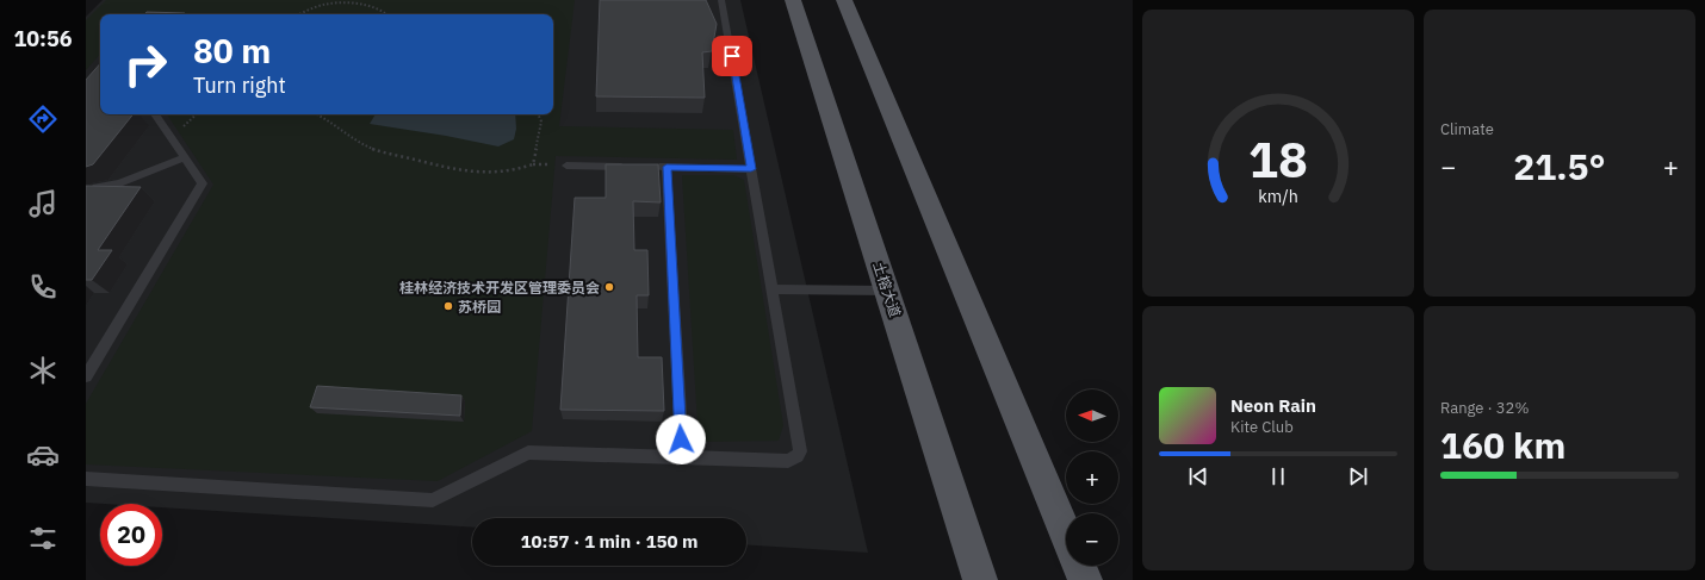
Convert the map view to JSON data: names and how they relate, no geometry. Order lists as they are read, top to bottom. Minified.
{"streets":{"main road":["土榕大道"]},"places":["桂林经济技术开发区管理委员会","苏桥园"],"north":"left","page":{"tabs":"10:56","tile":["Climate",["Range · 32%","160 km"]],"turn":["80 m","Turn right"],"heat":["−","21.5°","+"],"song":["Neon Rain","Kite Club"],"map_buttons":["+","−"],"limit":"20","trip":"10:57 · 1 min · 150 m","gauge":["18","km/h"]}}
